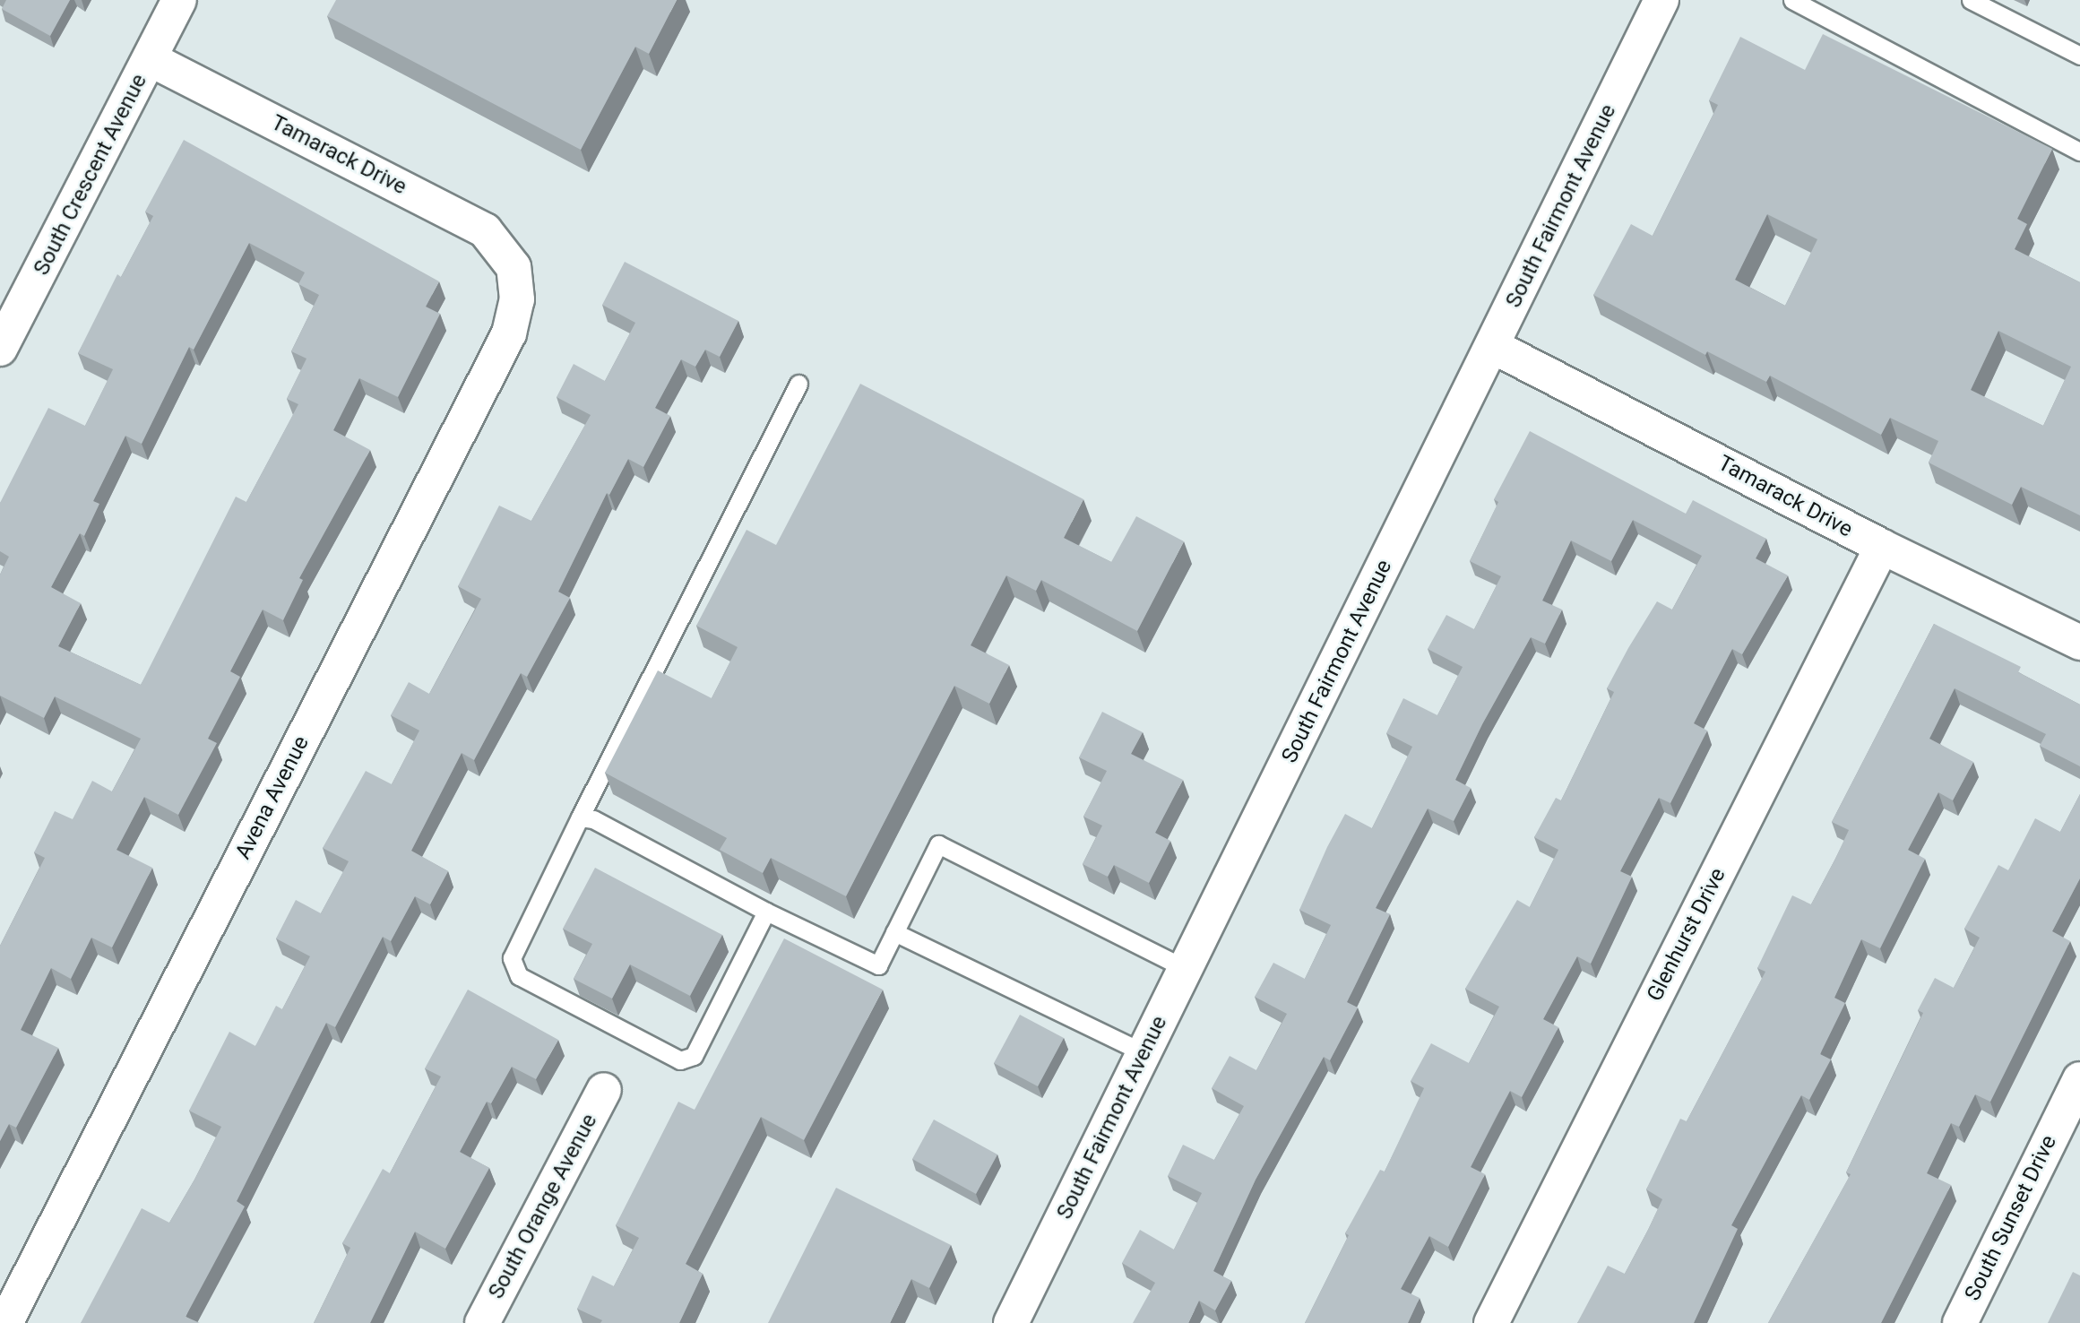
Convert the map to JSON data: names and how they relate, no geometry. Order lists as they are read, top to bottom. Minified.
{"streets":{"street":["Tamarack Drive","South Crescent Avenue","South Fairmont Avenue","Avena Avenue","Glenhurst Drive","South Orange Avenue","South Sunset Drive"]},"crossings":[["Tamarack Drive","South Crescent Avenue"],["Tamarack Drive","South Fairmont Avenue"],["Tamarack Drive","Avena Avenue"],["Tamarack Drive","Glenhurst Drive"]]}
